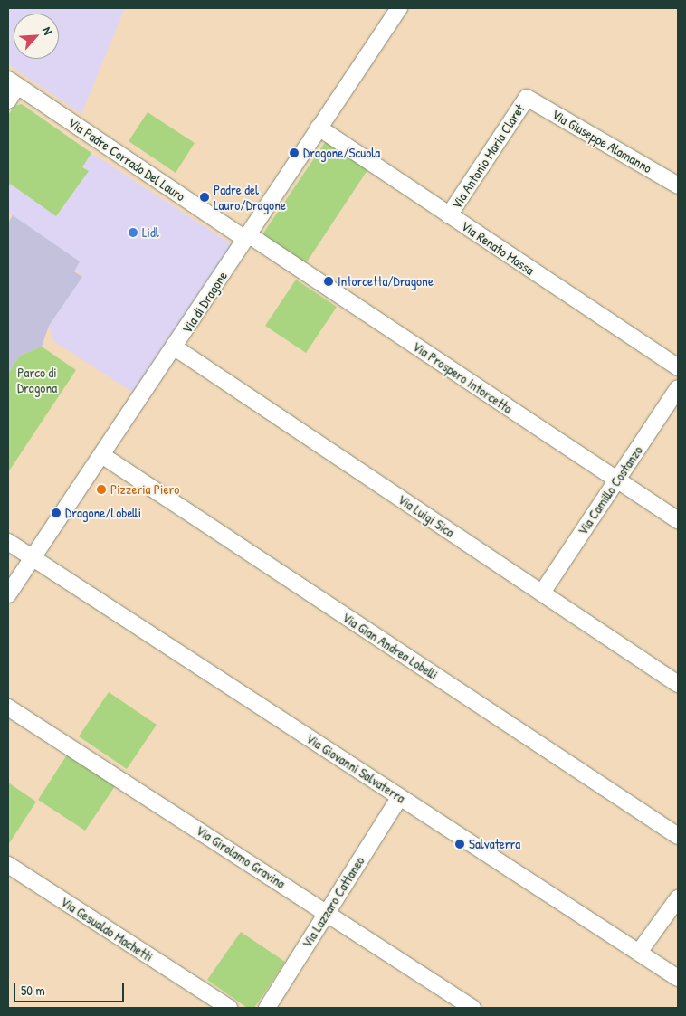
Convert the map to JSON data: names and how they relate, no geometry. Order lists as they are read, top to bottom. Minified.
{"streets":{"street":["Via Giuseppe Alamanno","Via Antonio Maria Claret","Via Padre Corrado Del Lauro","Via Renato Massa","Via di Dragone","Via Prospero Intorcetta","Via Camillo Costanzo","Via Luigi Sica","Via Gian Andrea Lobelli","Via Giovanni Salvaterra","Via Girolamo Gravina","Via Lazzaro Cattaneo","Via Gesualdo Machetti"]},"crossings":[["Via Giuseppe Alamanno","Via Antonio Maria Claret"],["Via Antonio Maria Claret","Via Renato Massa"],["Via Padre Corrado Del Lauro","Via di Dragone"],["Via Padre Corrado Del Lauro","Via Prospero Intorcetta"],["Via Renato Massa","Via di Dragone"],["Via di Dragone","Via Prospero Intorcetta"],["Via di Dragone","Via Luigi Sica"],["Via di Dragone","Via Gian Andrea Lobelli"],["Via di Dragone","Via Giovanni Salvaterra"],["Via Prospero Intorcetta","Via Camillo Costanzo"],["Via Camillo Costanzo","Via Luigi Sica"],["Via Giovanni Salvaterra","Via Lazzaro Cattaneo"],["Via Girolamo Gravina","Via Lazzaro Cattaneo"]],"parks":["Parco di Dragona"],"places":["Dragone/Scuola","Padre del Lauro/Dragone","Lidl","Intorcetta/Dragone","Pizzeria Piero","Dragone/Lobelli","Salvaterra"],"scale_bar":"50 m","north":"top right"}
